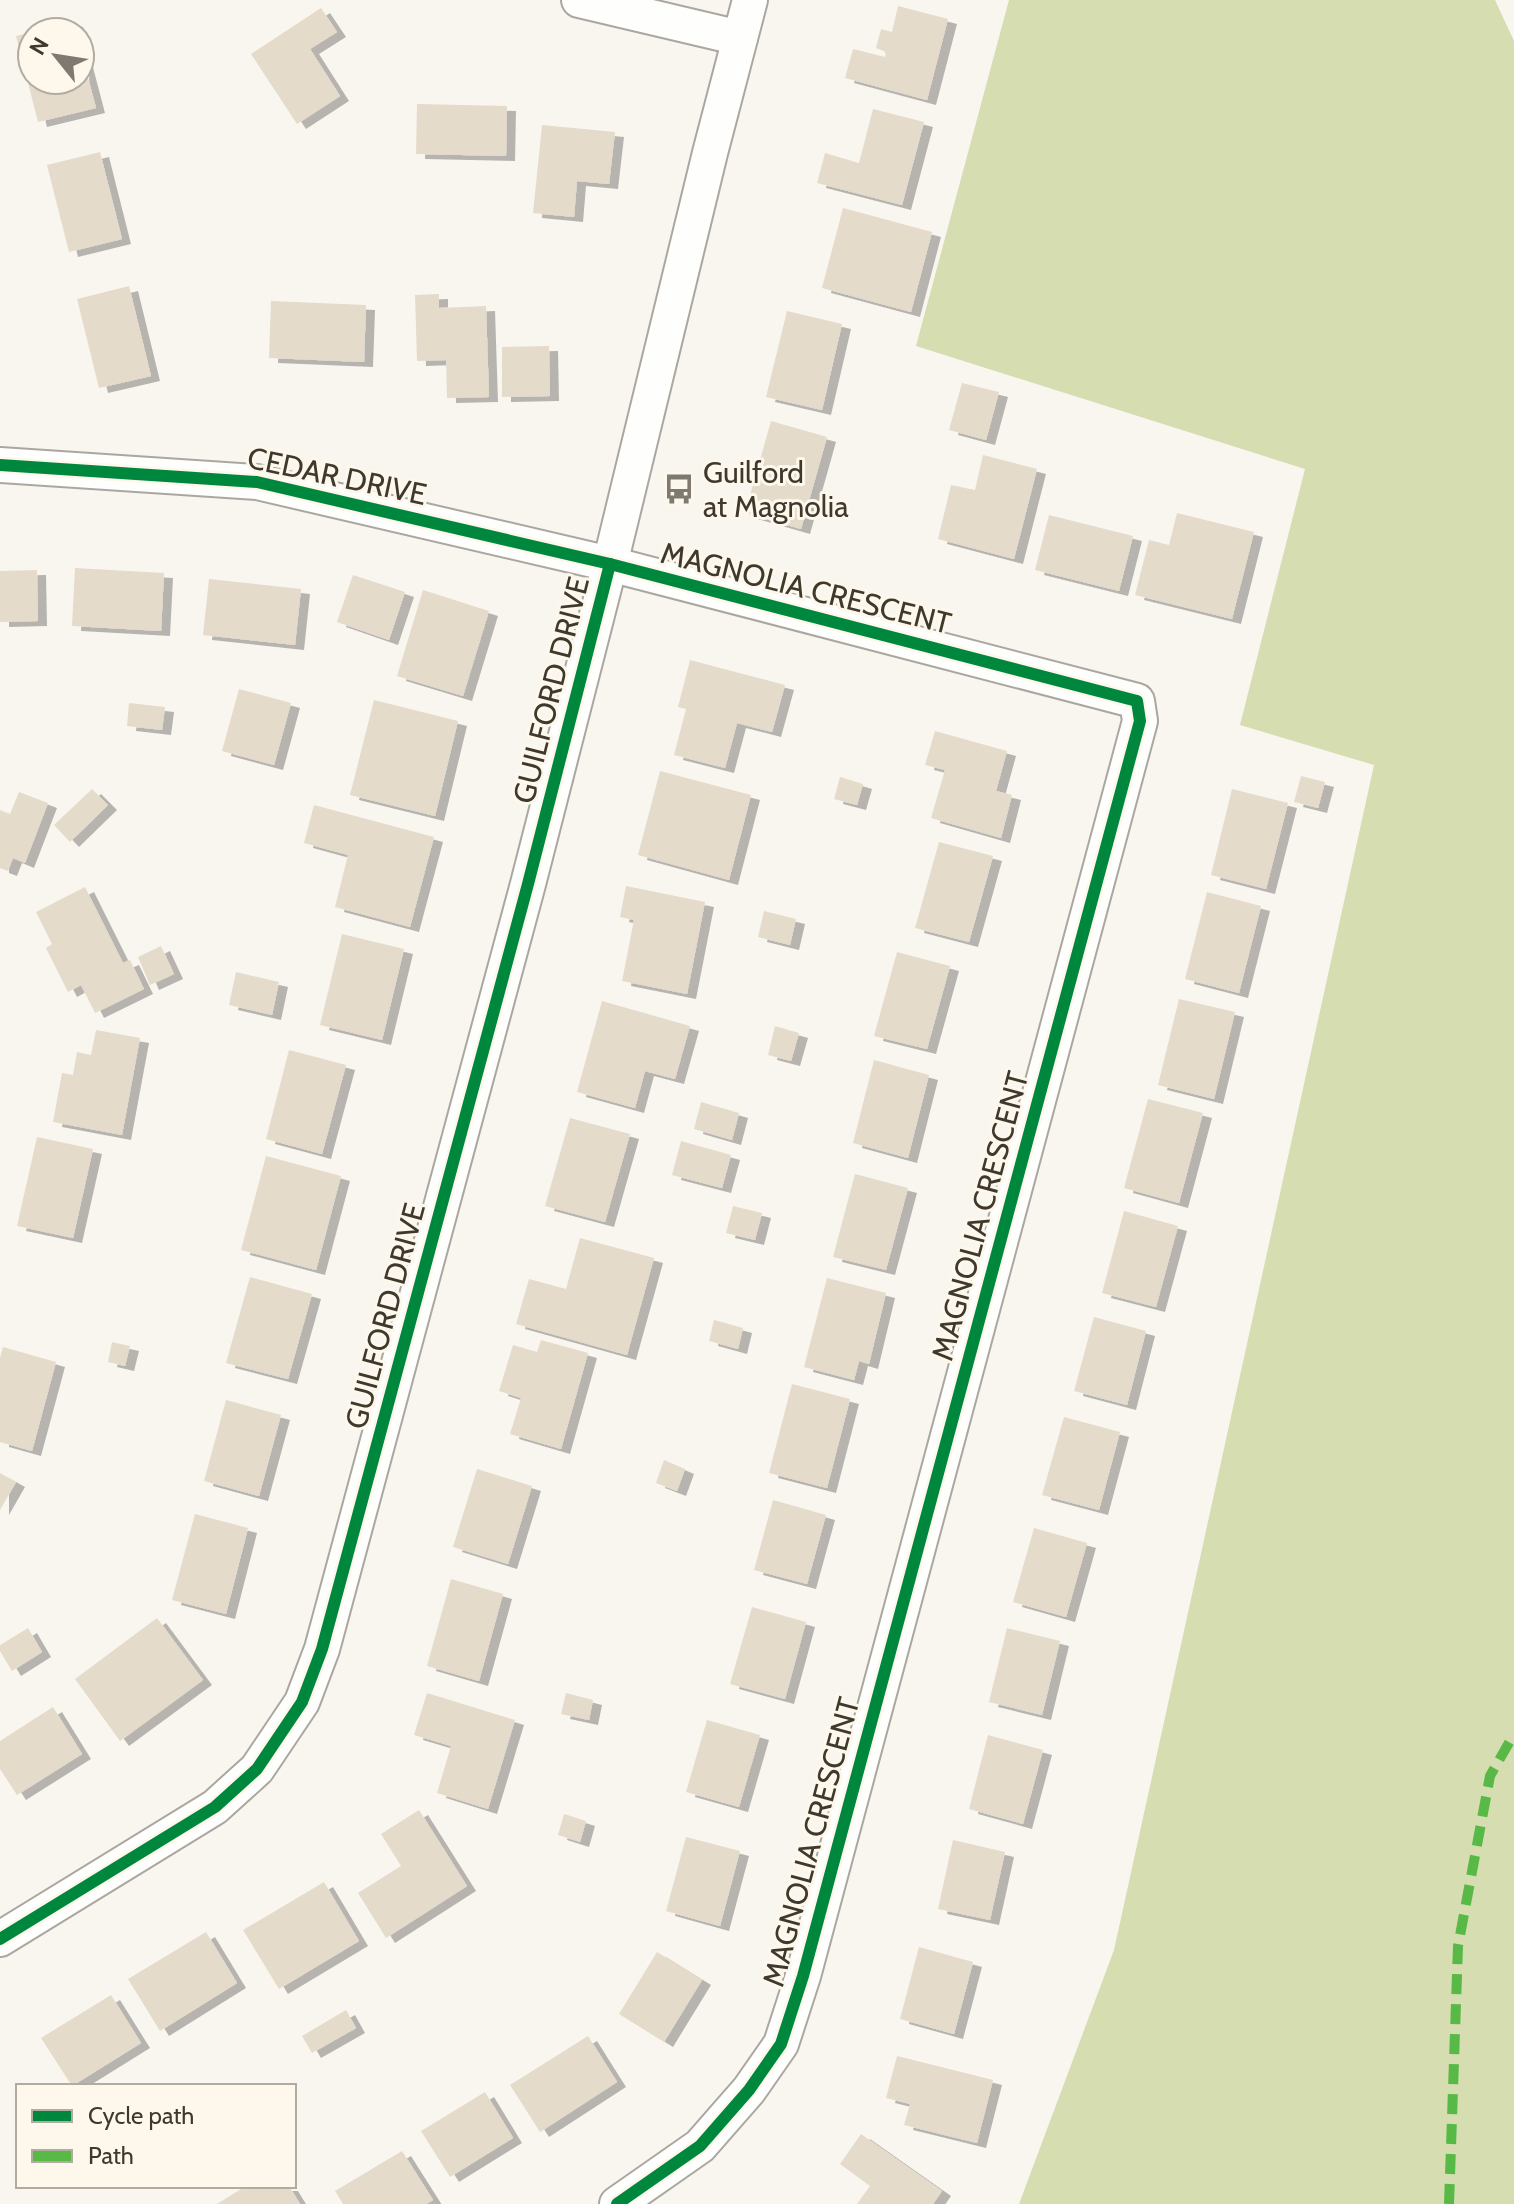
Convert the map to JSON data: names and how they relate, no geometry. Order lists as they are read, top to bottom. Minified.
{"streets":{"street":["CEDAR DRIVE","MAGNOLIA CRESCENT","GUILFORD DRIVE"]},"crossings":[["CEDAR DRIVE","MAGNOLIA CRESCENT"],["CEDAR DRIVE","GUILFORD DRIVE"],["MAGNOLIA CRESCENT","GUILFORD DRIVE"]],"places":{"bus stop":["Guilford at Magnolia"]},"legend":["Cycle path","Path"],"north":"top left"}
